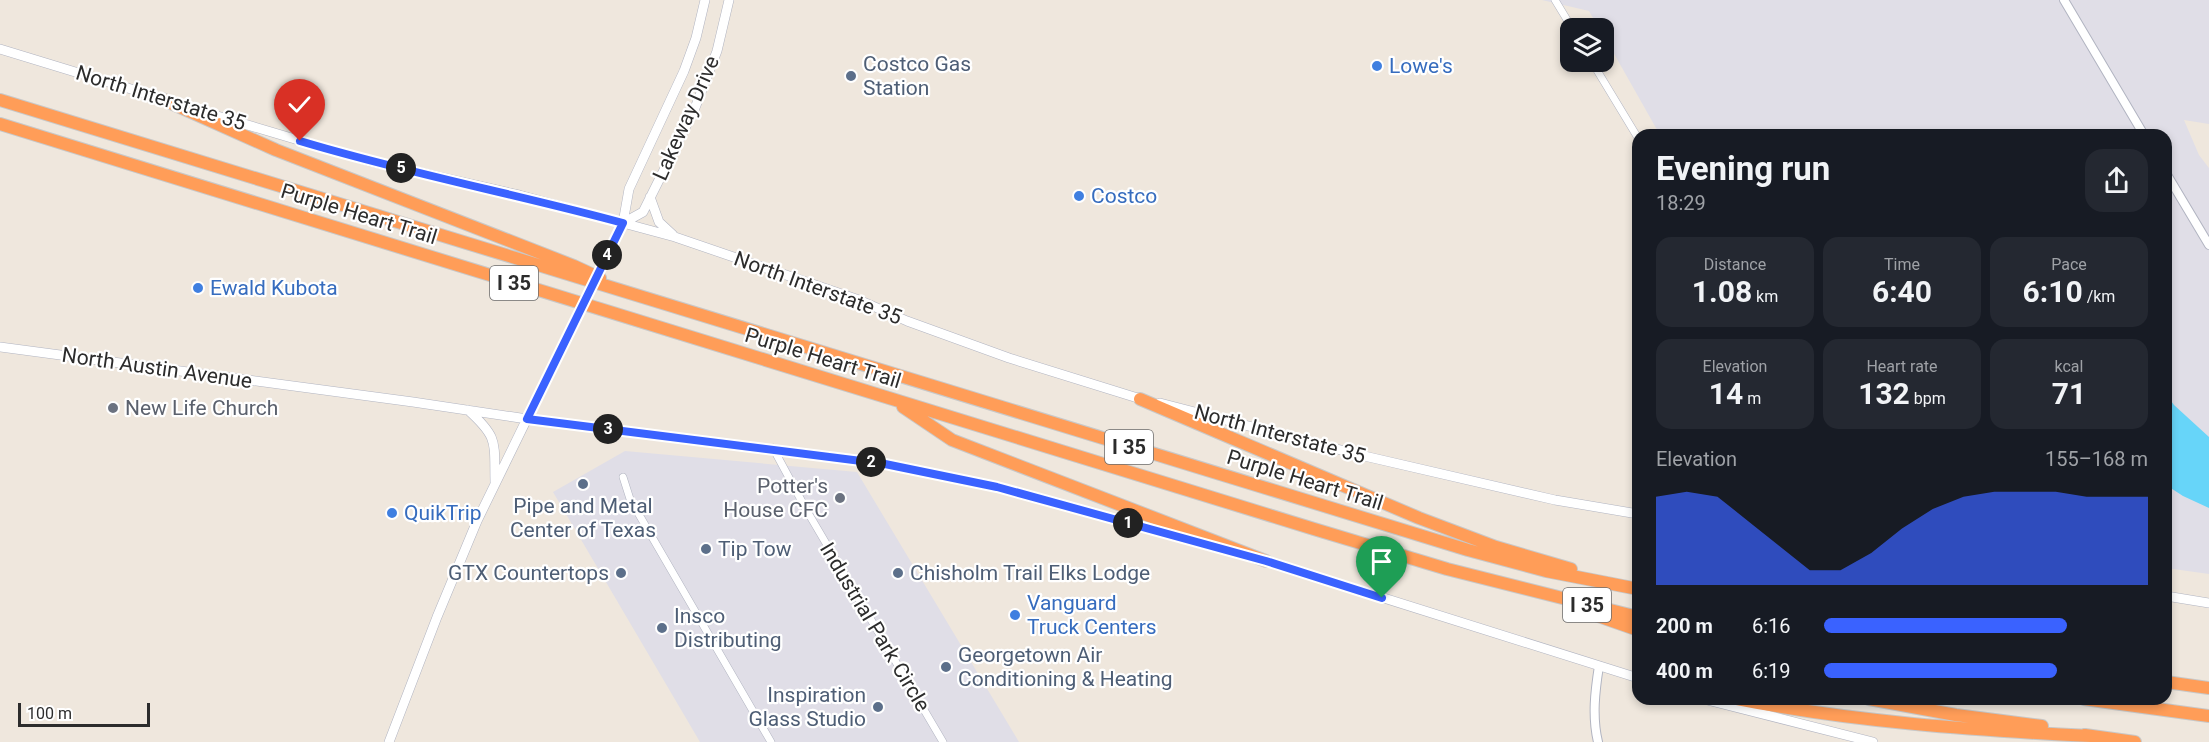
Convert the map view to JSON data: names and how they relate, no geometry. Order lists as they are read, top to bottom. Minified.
{"streets":{"highway":["Purple Heart Trail","I 35"],"main road":["North Interstate 35","Lakeway Drive","North Austin Avenue"],"street":["Industrial Park Circle"]},"crossings":[["North Interstate 35","Lakeway Drive"],["Lakeway Drive","North Austin Avenue"]],"places":["Lowe's","Costco Gas Station","Costco","Ewald Kubota","New Life Church","Pipe and Metal Center of Texas","Potter's House CFC","QuikTrip","Tip Tow","GTX Countertops","Chisholm Trail Elks Lodge","Vanguard Truck Centers","Insco Distributing","Georgetown Air Conditioning & Heating","Inspiration Glass Studio"],"scale_bar":"100 m","page":{"heading":["Evening run","18:29"],"pins":["5","4","3","2","1"],"stats":[["Distance","1.08 km"],["Time","6:40"],["Pace","6:10 /km"],["Elevation","14 m"],["Heart rate","132 bpm"],["kcal","71"]],"chart":["Elevation","155–168 m"],"list":[{"name":"200 m","note":"6:16"},{"name":"400 m","note":"6:19"}],"scale":"100 m"}}
